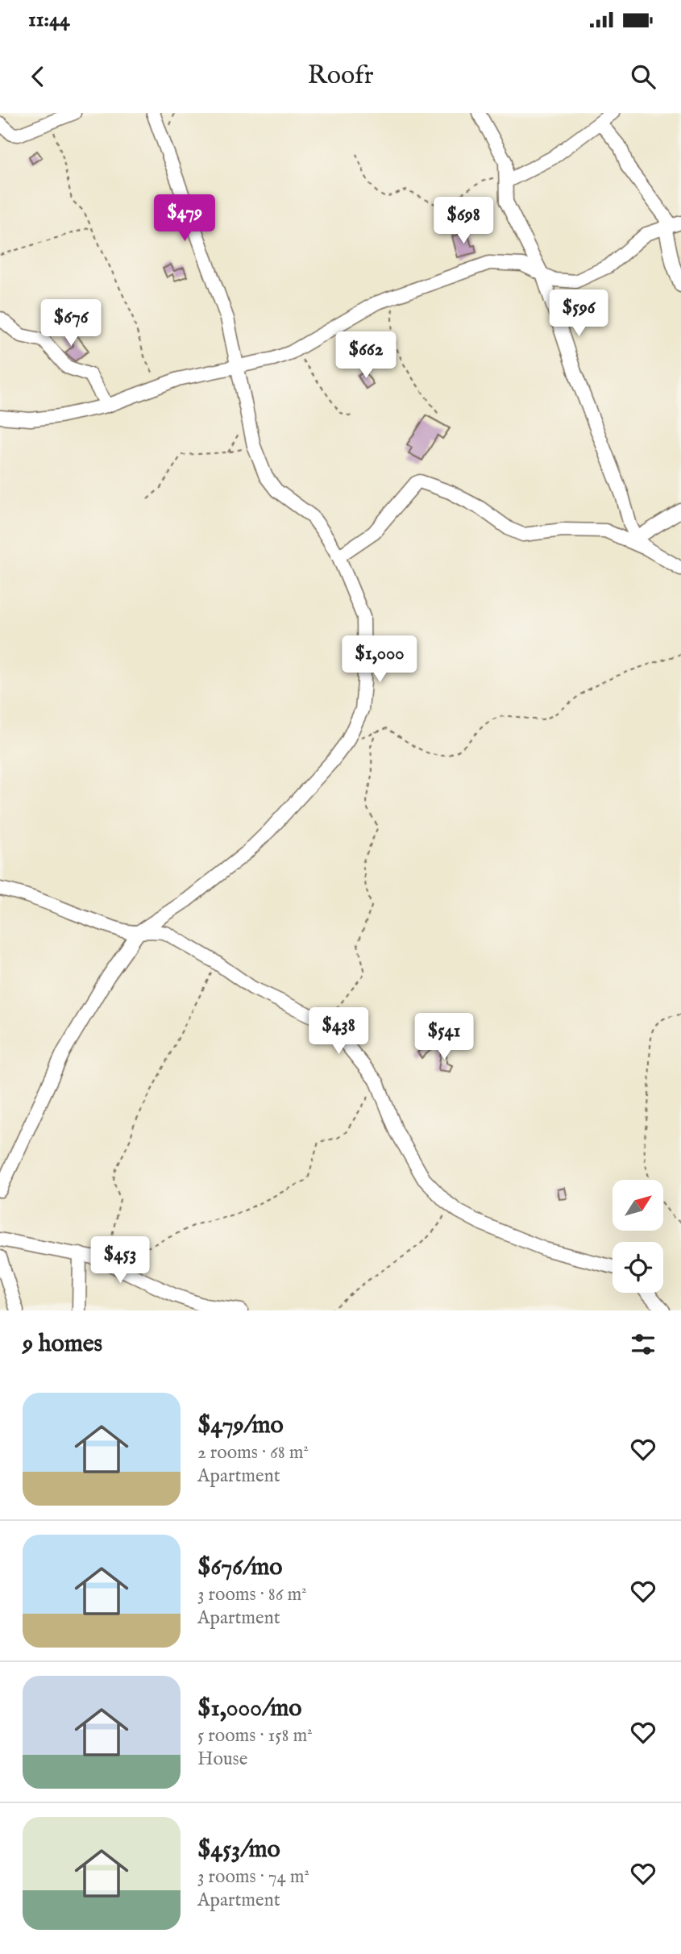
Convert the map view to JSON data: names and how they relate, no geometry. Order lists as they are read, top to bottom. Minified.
{"north":"top right","page":{"status":"11:44","header":"Roofr","price":["$479","$698","$596","$676","$662","$1,000","$438","$541","$453"],"heading":"9 homes","list":[{"name":"$479/mo","note":"2 rooms · 68 m² · Apartment"},{"name":"$676/mo","note":"3 rooms · 86 m² · Apartment"},{"name":"$1,000/mo","note":"5 rooms · 158 m² · House"},{"name":"$453/mo","note":"3 rooms · 74 m² · Apartment"}]}}
